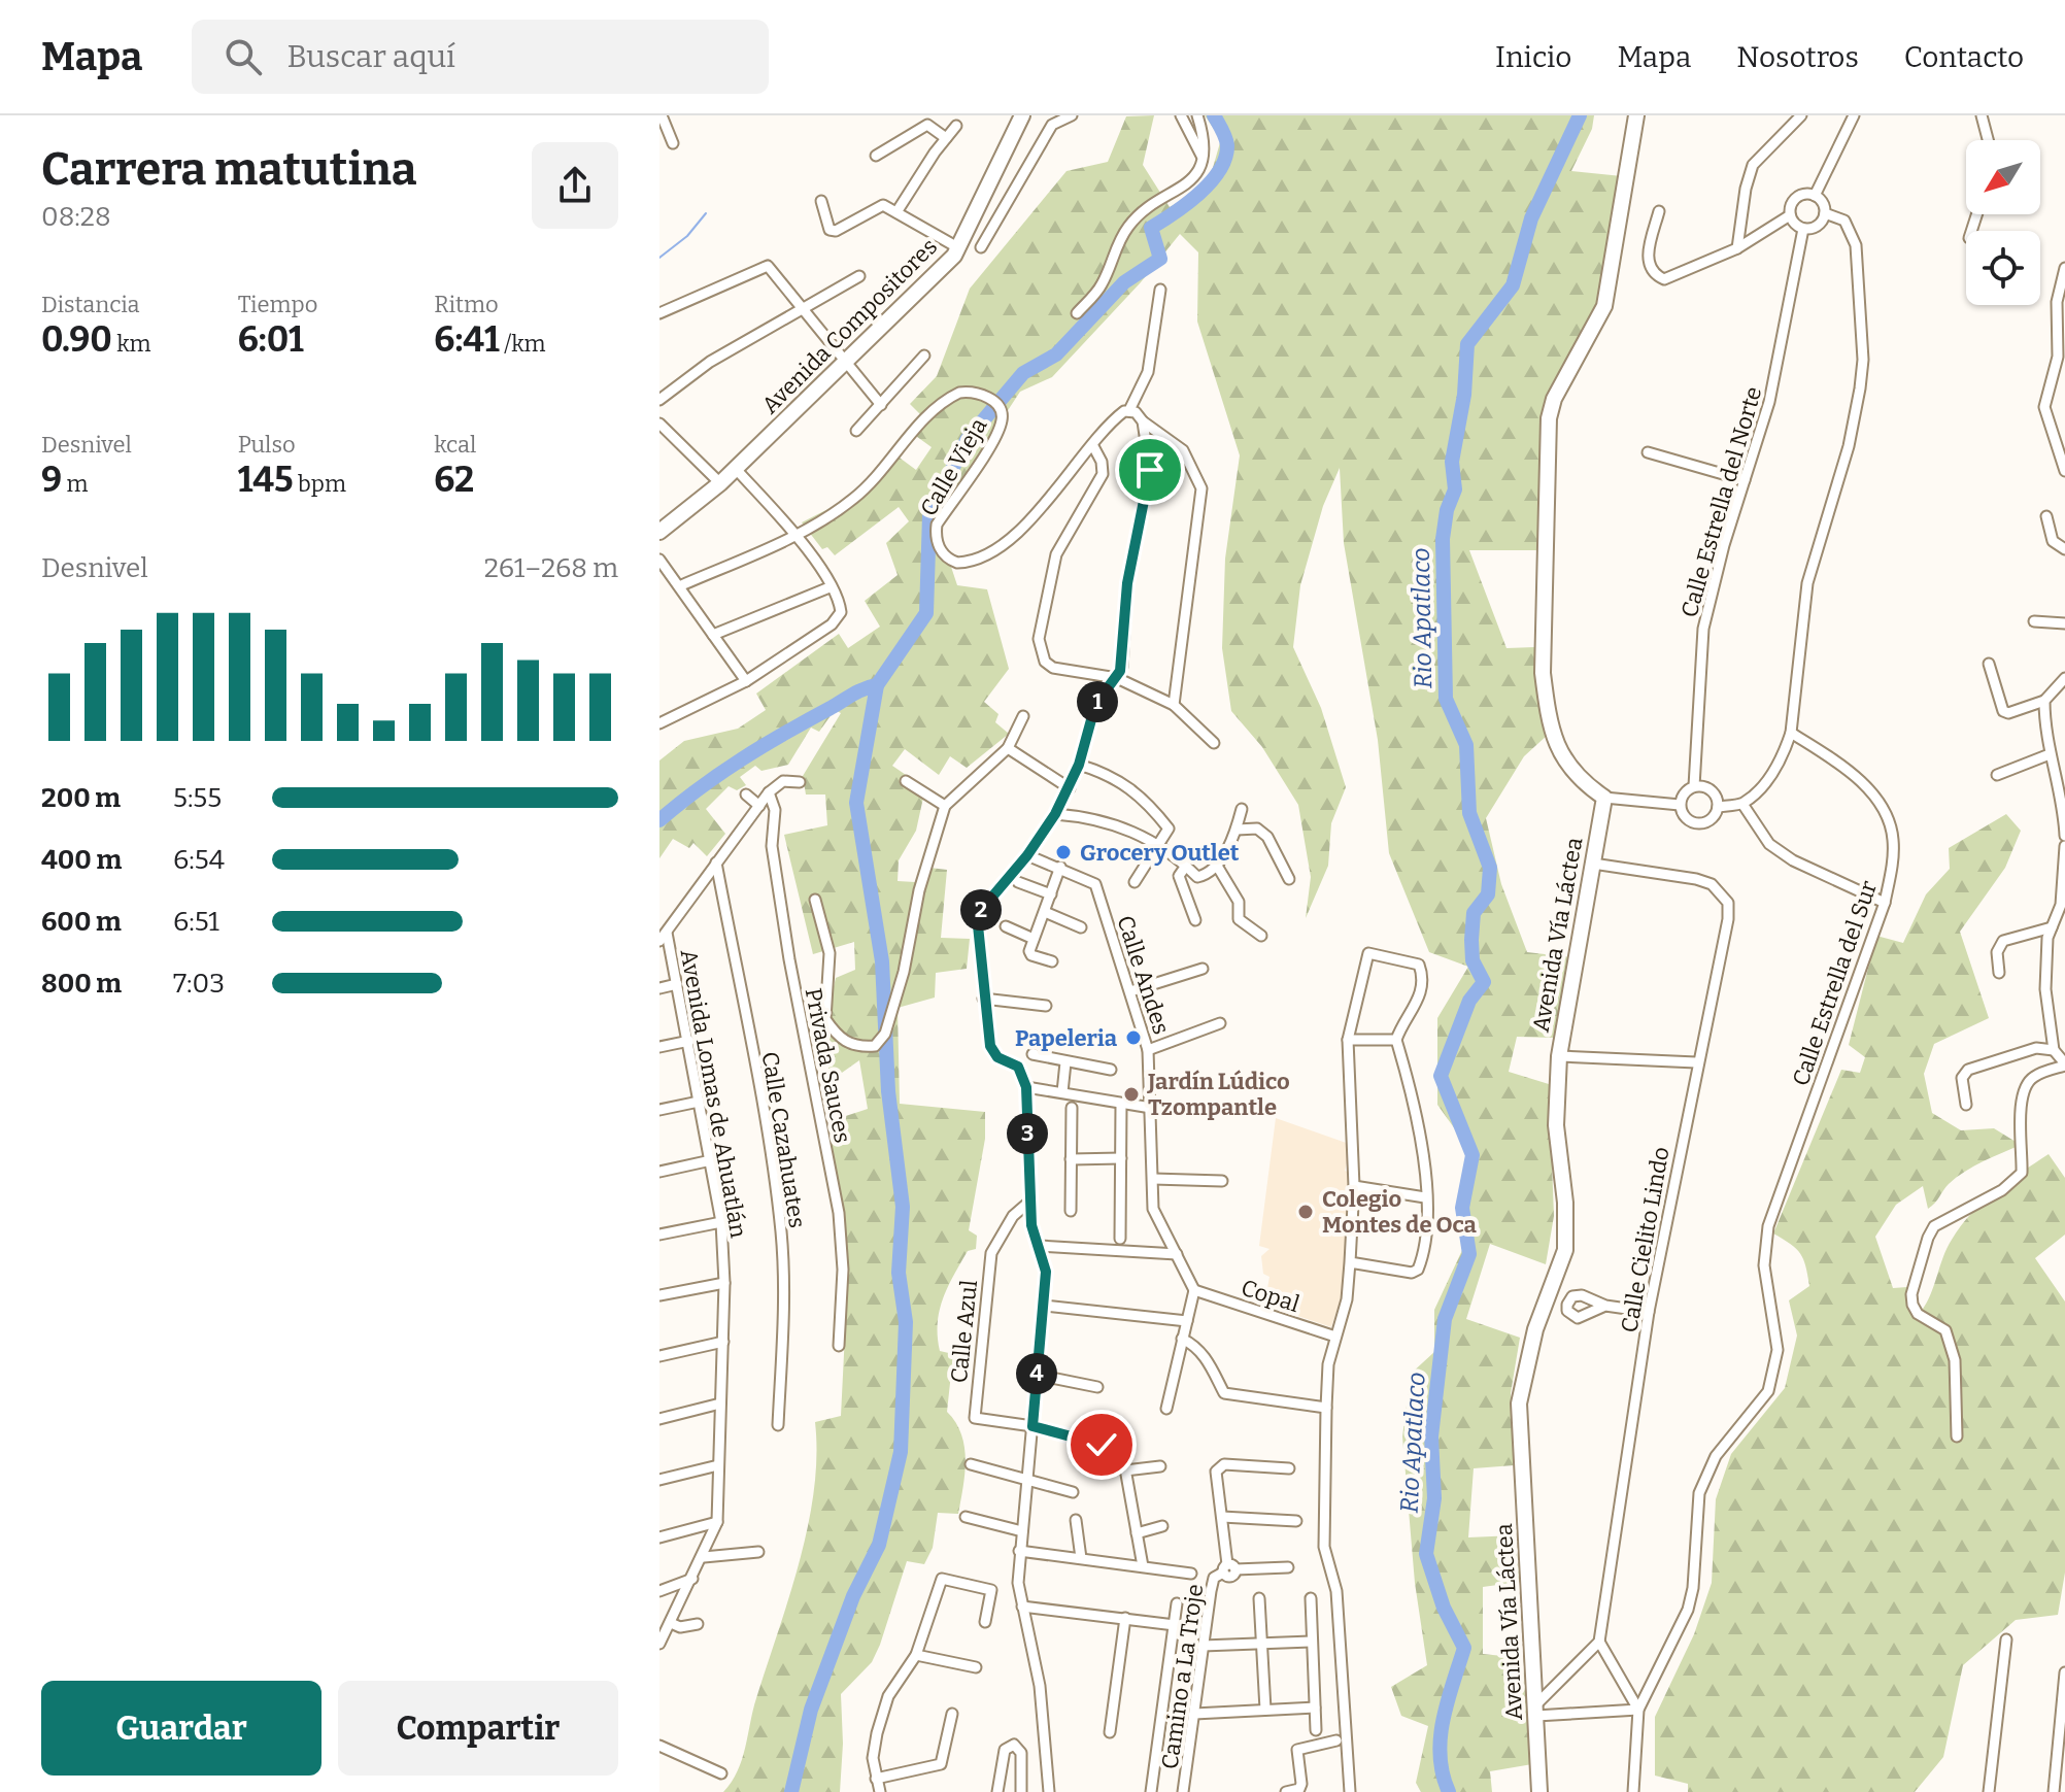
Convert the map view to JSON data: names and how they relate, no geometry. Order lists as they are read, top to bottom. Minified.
{"streets":{"street":["Avenida Compositores","Calle Vieja","Calle Estrella del Norte","Avenida Vía Láctea","Calle Andes","Calle Estrella del Sur","Privada Sauces","Avenida Lomas de Ahuatlán","Calle Cazahuates","Calle Cielito Lindo","Copal","Calle Azul","Camino a La Troje"]},"crossings":[["Avenida Vía Láctea","Calle Cielito Lindo"],["Calle Andes","Copal"]],"water":["Rio Apatlaco"],"places":["Grocery Outlet","Papeleria","Jardín Lúdico Tzompantle","Colegio Montes de Oca"],"north":"bottom left","page":{"header":"Mapa","search":"Buscar aquí","nav":["Inicio","Mapa","Nosotros","Contacto"],"heading":["Carrera matutina","08:28"],"stats":[["Distancia","0.90 km"],["Tiempo","6:01"],["Ritmo","6:41 /km"],["Desnivel","9 m"],["Pulso","145 bpm"],["kcal","62"]],"chart":["Desnivel","261–268 m"],"pins":["1","2","3","4"],"list":[{"name":"200 m","note":"5:55"},{"name":"400 m","note":"6:54"},{"name":"600 m","note":"6:51"},{"name":"800 m","note":"7:03"}],"buttons":["Guardar","Compartir"]}}
